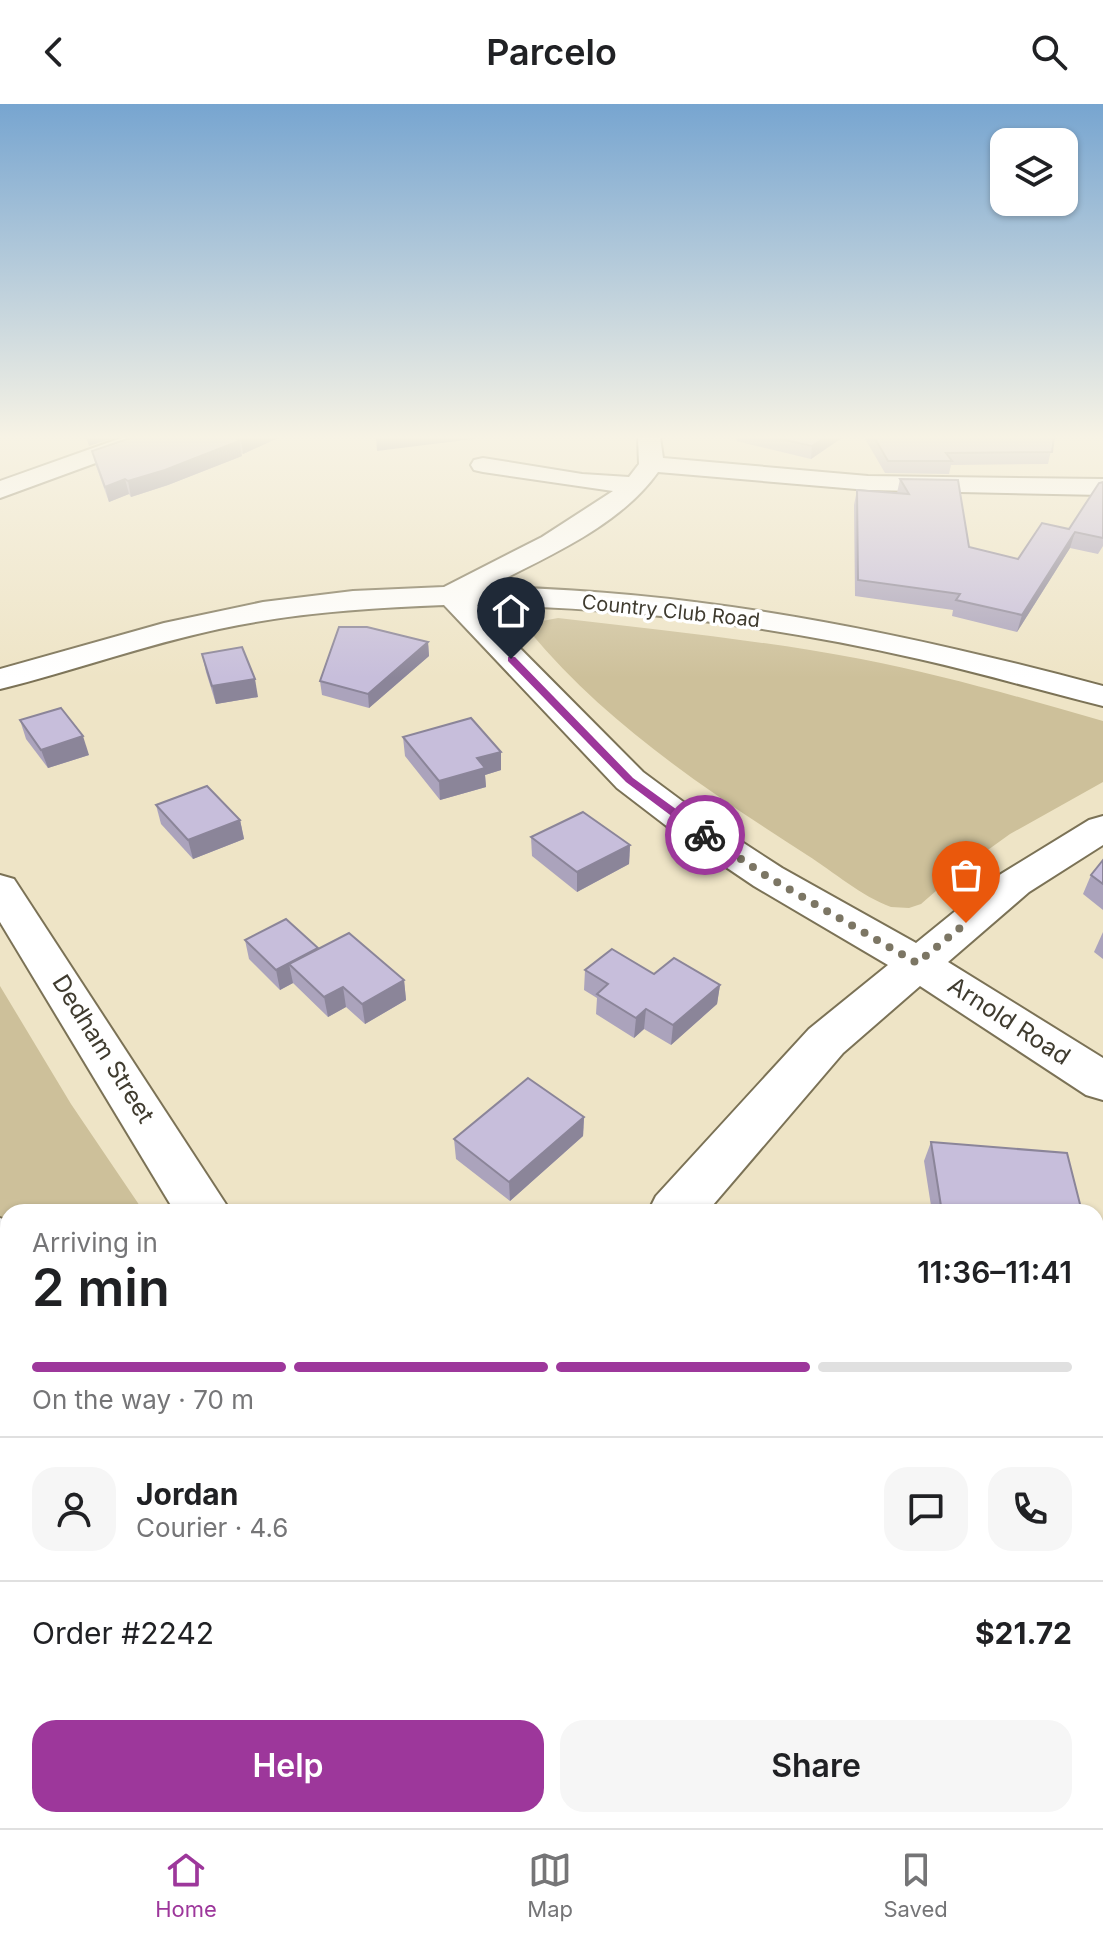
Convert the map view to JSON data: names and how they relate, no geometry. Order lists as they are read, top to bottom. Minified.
{"streets":{"street":["Country Club Road","Arnold Road","Dedham Street"]},"crossings":[["Country Club Road","Arnold Road"]],"page":{"header":"Parcelo","heading":["2 min","Arriving in","11:36–11:41"],"panel":["Jordan","Courier · 4.6","Order #2242","$21.72"],"bar":"On the way · 70 m","buttons":["Help","Share"],"tabs":["Home","Map","Saved"]}}
